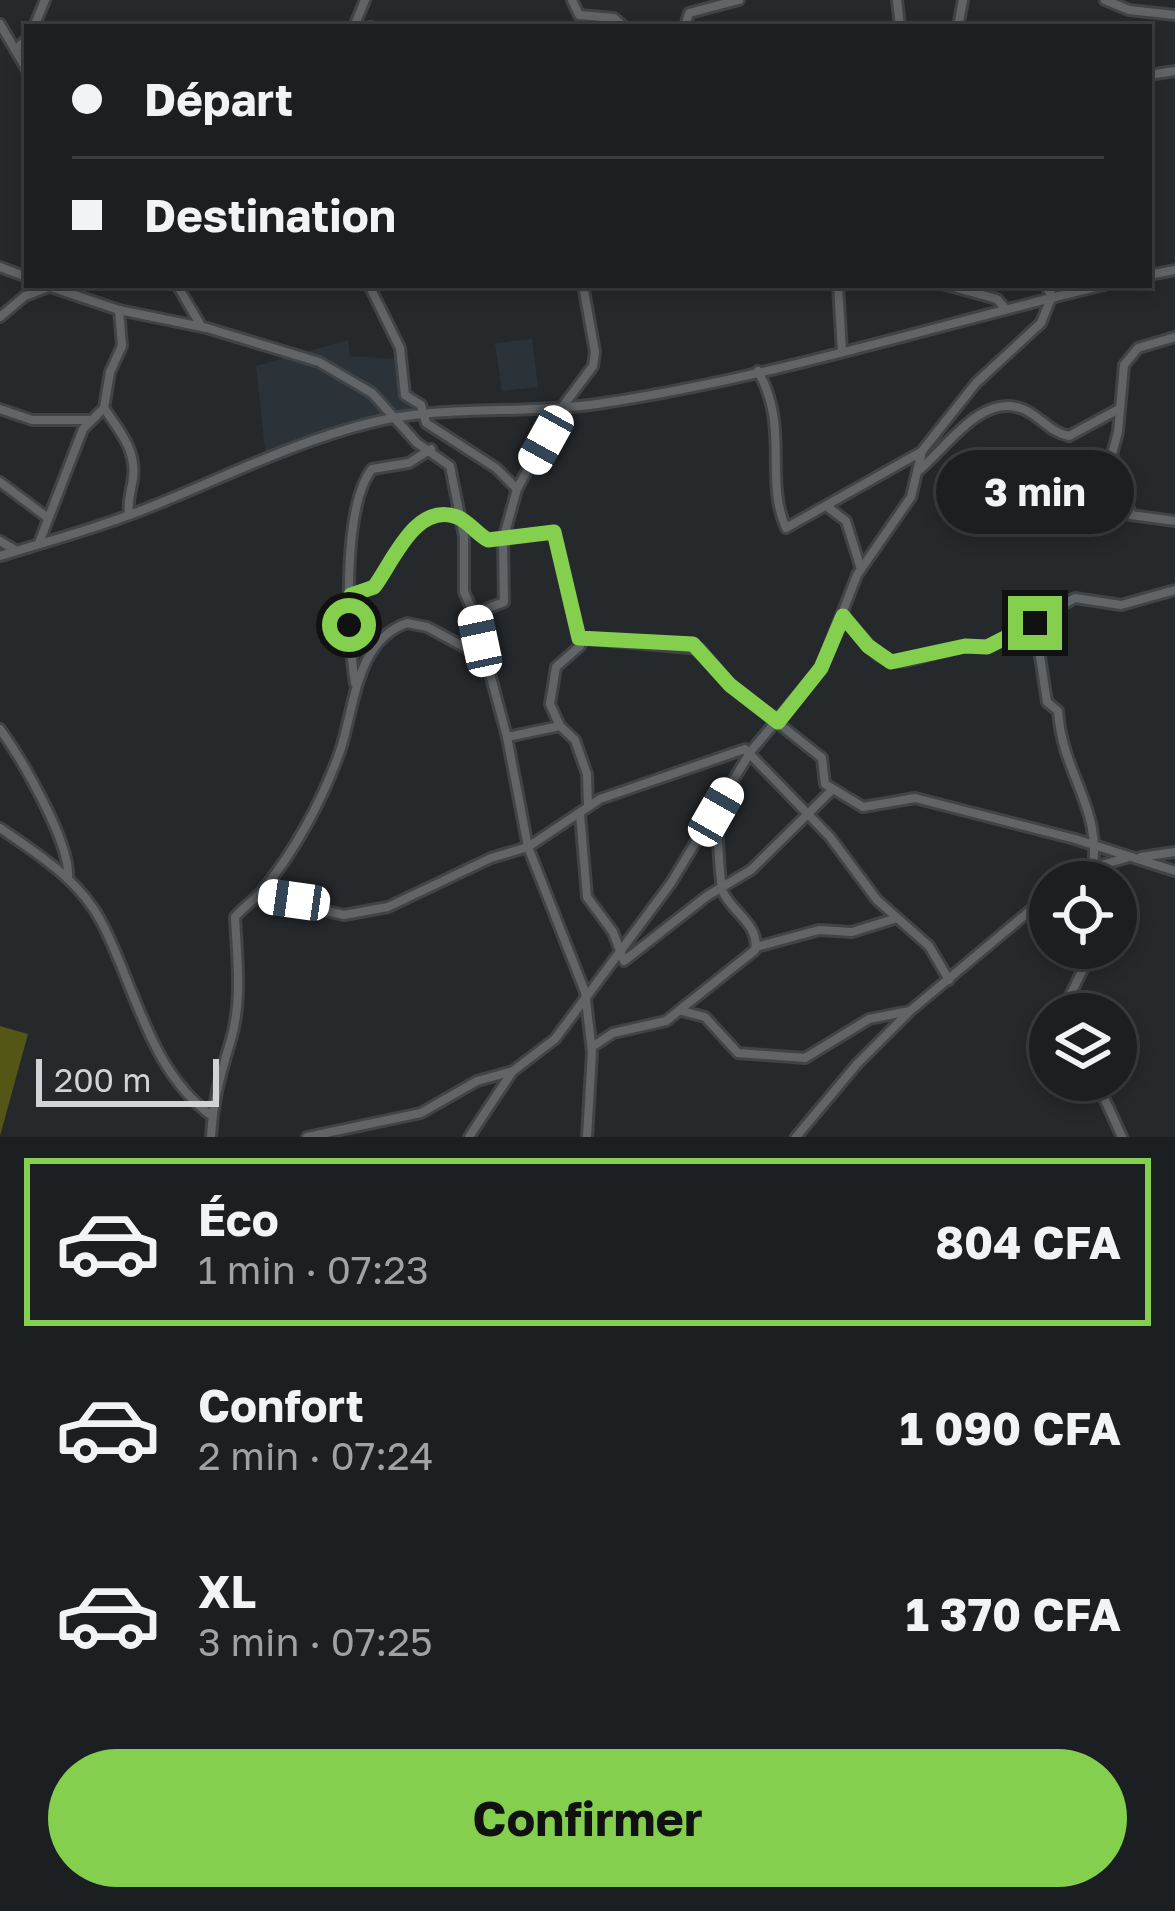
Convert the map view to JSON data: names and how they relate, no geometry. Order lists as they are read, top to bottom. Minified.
{"scale_bar":"200 m","page":{"banner":["Départ","Destination"],"bubble":"3 min","scale":"200 m","list":[{"name":"Éco","note":"1 min · 07:23","value":"804 CFA"},{"name":"Confort","note":"2 min · 07:24","value":"1 090 CFA"},{"name":"XL","note":"3 min · 07:25","value":"1 370 CFA"}],"buttons":"Confirmer"}}
